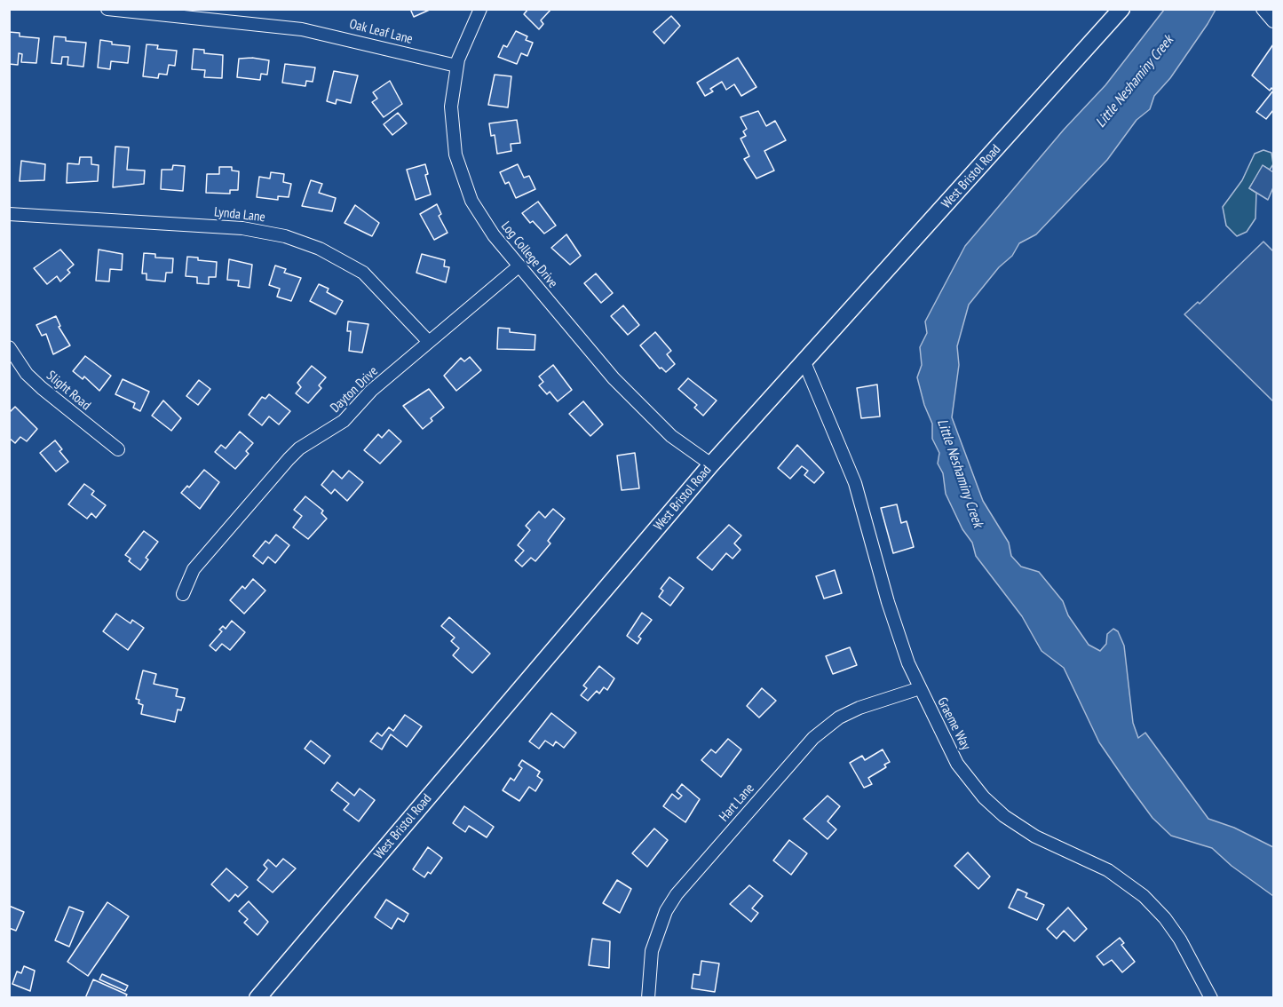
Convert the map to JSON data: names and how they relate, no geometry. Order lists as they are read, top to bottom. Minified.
{"streets":{"main road":["West Bristol Road"],"street":["Oak Leaf Lane","Lynda Lane","Log College Drive","Dayton Drive","Slight Road","Graeme Way","Hart Lane"]},"crossings":[["Oak Leaf Lane","Log College Drive"],["West Bristol Road","Log College Drive"],["West Bristol Road","Graeme Way"],["Lynda Lane","Dayton Drive"],["Log College Drive","Dayton Drive"],["Graeme Way","Hart Lane"]],"water":["Little Neshaminy Creek"]}
